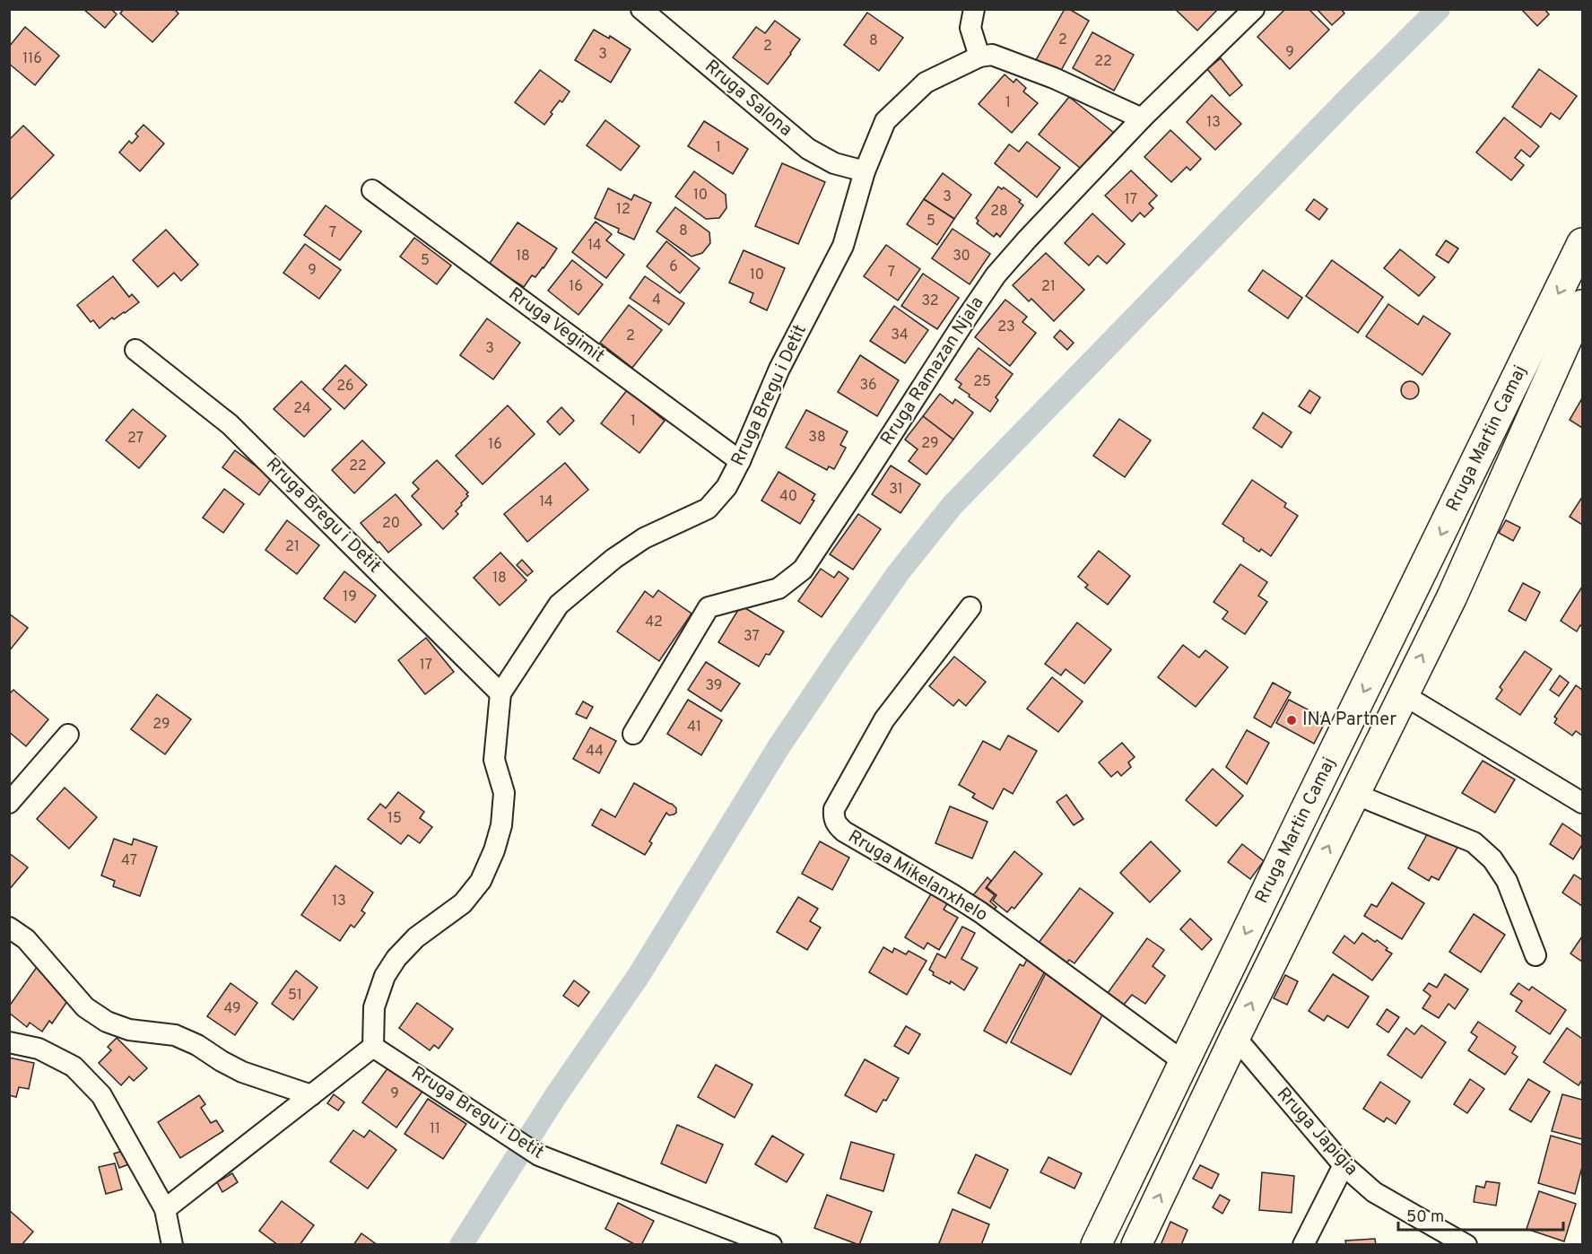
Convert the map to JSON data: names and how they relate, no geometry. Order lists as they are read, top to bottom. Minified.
{"streets":{"highway":["Rruga Martin Camaj"],"street":["Rruga Salona","Rruga Vegimit","Rruga Ramazan Njala","Rruga Bregu i Detit","Rruga Mikelanxhelo","Rruga Japigia"]},"crossings":[["Rruga Salona","Rruga Bregu i Detit"],["Rruga Vegimit","Rruga Bregu i Detit"],["Rruga Martin Camaj","Rruga Mikelanxhelo"],["Rruga Martin Camaj","Rruga Japigia"]],"places":["INA Partner"],"house_numbers":["2","8","2","9","3","116","22","1","13","1","10","3","17","12","28","5","8","7","14","18","30","5","6","9","7","10","16","21","4","32","23","34","2","3","25","36","26","24","1","38","27","29","16","22","31","40","14","20","21","18","19","42","37","17","39","29","41","44","15","47","13","51","49","9","11"],"scale_bar":"50 m"}
